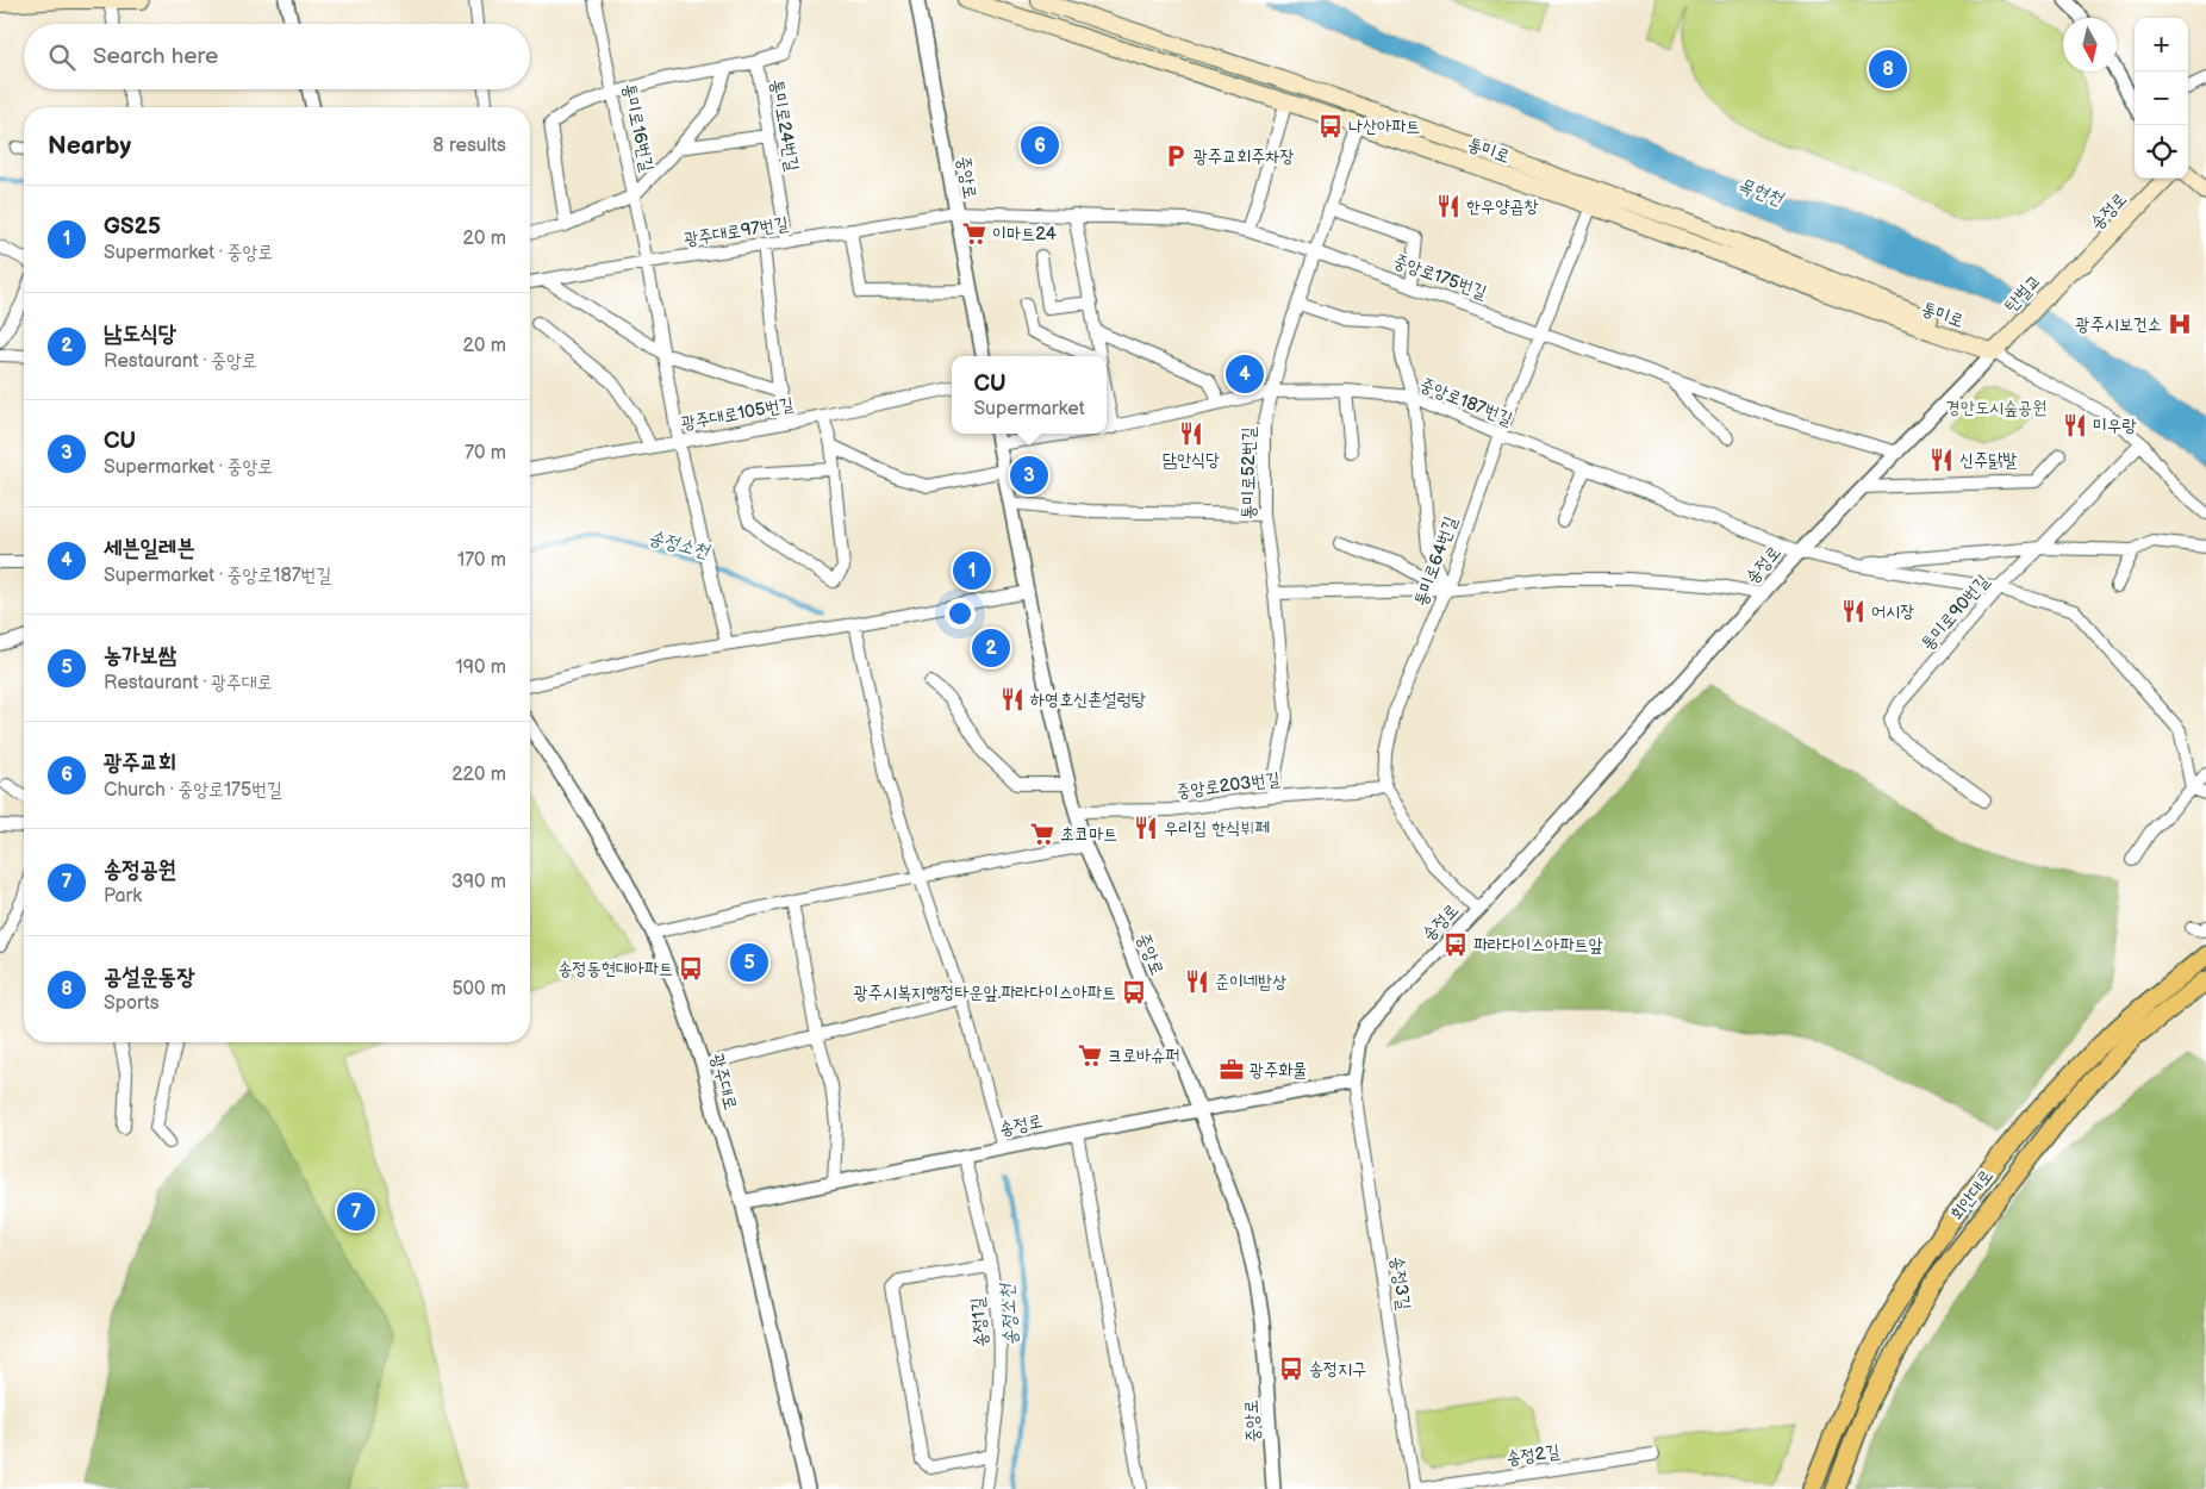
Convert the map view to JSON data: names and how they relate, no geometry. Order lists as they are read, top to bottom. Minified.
{"streets":{"main road":["통미로","송정로","탄벌교","회안대로"],"street":["통미로24번길","통미로16번길","중앙로","광주대로97번길","중앙로175번길","중앙로187번길","광주대로105번길","통미로52번길","통미로64번길","통미로90번길","중앙로203번길","광주대로","송정3길","송정1길","송정2길"]},"crossings":[["통미로24번길","광주대로97번길"],["통미로16번길","광주대로97번길"],["통미로16번길","광주대로105번길"],["통미로","송정로"],["통미로","탄벌교"],["통미로","통미로52번길"],["통미로","통미로64번길"],["통미로","통미로90번길"],["중앙로","송정로"],["중앙로","광주대로97번길"],["중앙로","중앙로175번길"],["중앙로","중앙로187번길"],["중앙로","중앙로203번길"],["송정로","중앙로175번길"],["송정로","탄벌교"],["송정로","중앙로187번길"],["송정로","광주대로"],["송정로","송정3길"],["송정로","송정1길"],["광주대로97번길","중앙로175번길"],["중앙로175번길","통미로52번길"],["중앙로175번길","통미로64번길"],["중앙로187번길","통미로52번길"],["중앙로187번길","통미로64번길"],["통미로52번길","중앙로203번길"],["통미로64번길","중앙로203번길"],["송정3길","송정2길"]],"water":["목현천","송정소천"],"parks":["경안도시숲공원"],"places":{"bus stop":["나산아파트","파라다이스아파트앞","송정동현대아파트","광주시복지행정타운앞.파라다이스아파트","송정지구"],"parking":["광주교회주차장"],"restaurant":["한우양곱창","미우랑","담안식당","신주닭발","어시장","하영호신촌설렁탕","우리집 한식뷔페","준이네밥상"],"supermarket":["이마트24","초코마트","크로바슈퍼"],"hospital":["광주시보건소"],"office":["광주화물"]},"north":"bottom","page":{"map_buttons":["+","−"],"search":"Search here","pins":["8","6","4","3","1","2","5","7"],"heading":["Nearby","8 results"],"list":[{"mark":"1","name":"GS25","note":"Supermarket · 중앙로","value":"20 m"},{"mark":"2","name":"남도식당","note":"Restaurant · 중앙로","value":"20 m"},{"mark":"3","name":"CU","note":"Supermarket · 중앙로","value":"70 m"},{"mark":"4","name":"세븐일레븐","note":"Supermarket · 중앙로187번길","value":"170 m"},{"mark":"5","name":"농가보쌈","note":"Restaurant · 광주대로","value":"190 m"},{"mark":"6","name":"광주교회","note":"Church · 중앙로175번길","value":"220 m"},{"mark":"7","name":"송정공원","note":"Park","value":"390 m"},{"mark":"8","name":"공설운동장","note":"Sports","value":"500 m"}],"popup":["CU","Supermarket"]}}
